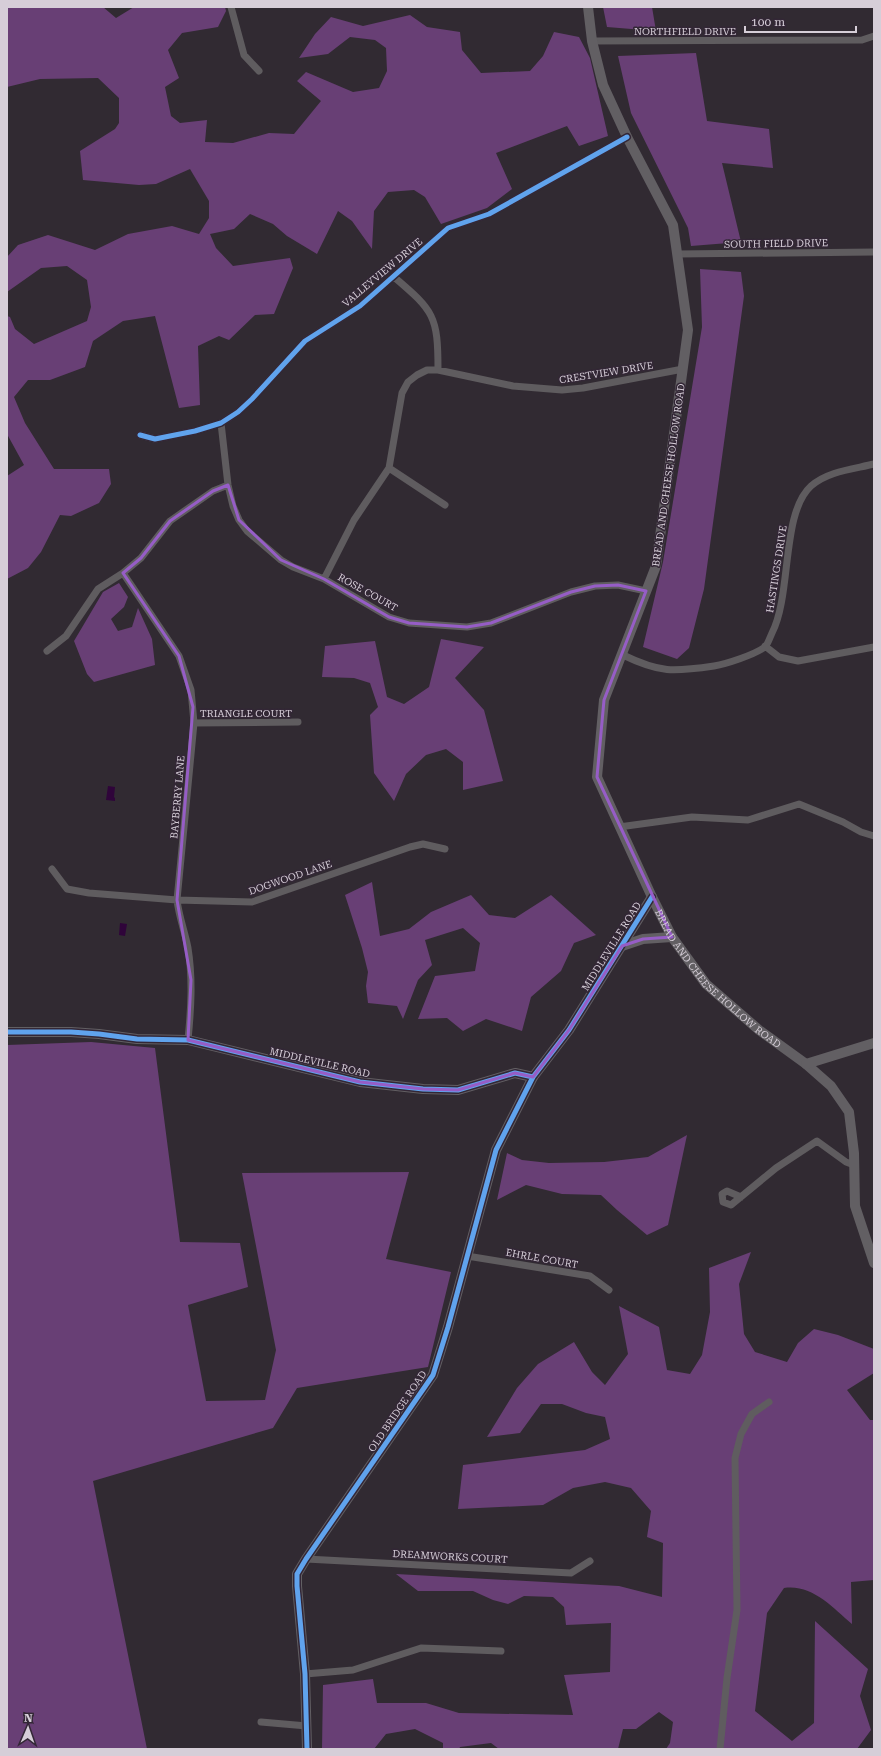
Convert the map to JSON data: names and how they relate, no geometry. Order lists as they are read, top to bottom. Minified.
{"streets":{"street":["NORTHFIELD DRIVE","SOUTH FIELD DRIVE","VALLEYVIEW DRIVE","CRESTVIEW DRIVE","BREAD AND CHEESE HOLLOW ROAD","HASTINGS DRIVE","ROSE COURT","TRIANGLE COURT","BAYBERRY LANE","DOGWOOD LANE","MIDDLEVILLE ROAD","EHRLE COURT","OLD BRIDGE ROAD","DREAMWORKS COURT"]},"crossings":[["NORTHFIELD DRIVE","BREAD AND CHEESE HOLLOW ROAD"],["SOUTH FIELD DRIVE","BREAD AND CHEESE HOLLOW ROAD"],["VALLEYVIEW DRIVE","BREAD AND CHEESE HOLLOW ROAD"],["VALLEYVIEW DRIVE","ROSE COURT"],["CRESTVIEW DRIVE","BREAD AND CHEESE HOLLOW ROAD"],["BREAD AND CHEESE HOLLOW ROAD","ROSE COURT"],["BREAD AND CHEESE HOLLOW ROAD","MIDDLEVILLE ROAD"],["TRIANGLE COURT","BAYBERRY LANE"],["BAYBERRY LANE","DOGWOOD LANE"],["BAYBERRY LANE","MIDDLEVILLE ROAD"],["MIDDLEVILLE ROAD","OLD BRIDGE ROAD"],["EHRLE COURT","OLD BRIDGE ROAD"],["OLD BRIDGE ROAD","DREAMWORKS COURT"]],"scale_bar":"100 m","north":"top"}
